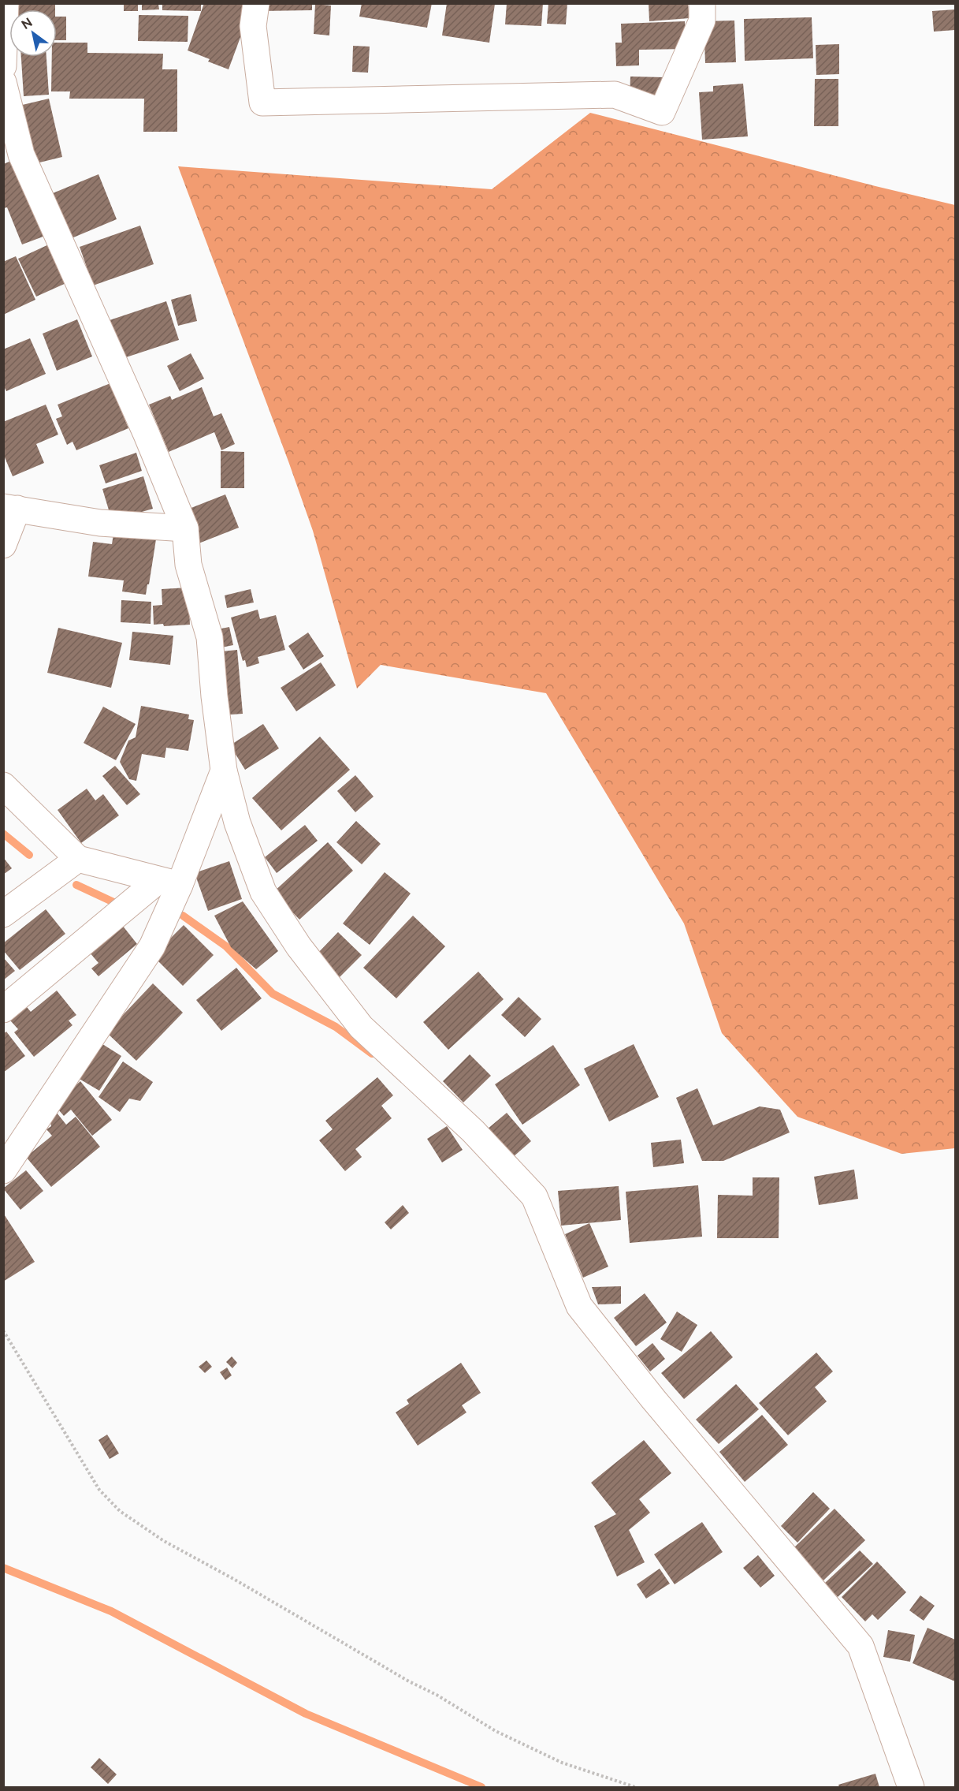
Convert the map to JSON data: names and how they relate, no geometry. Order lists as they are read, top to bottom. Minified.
{"north":"top left"}
